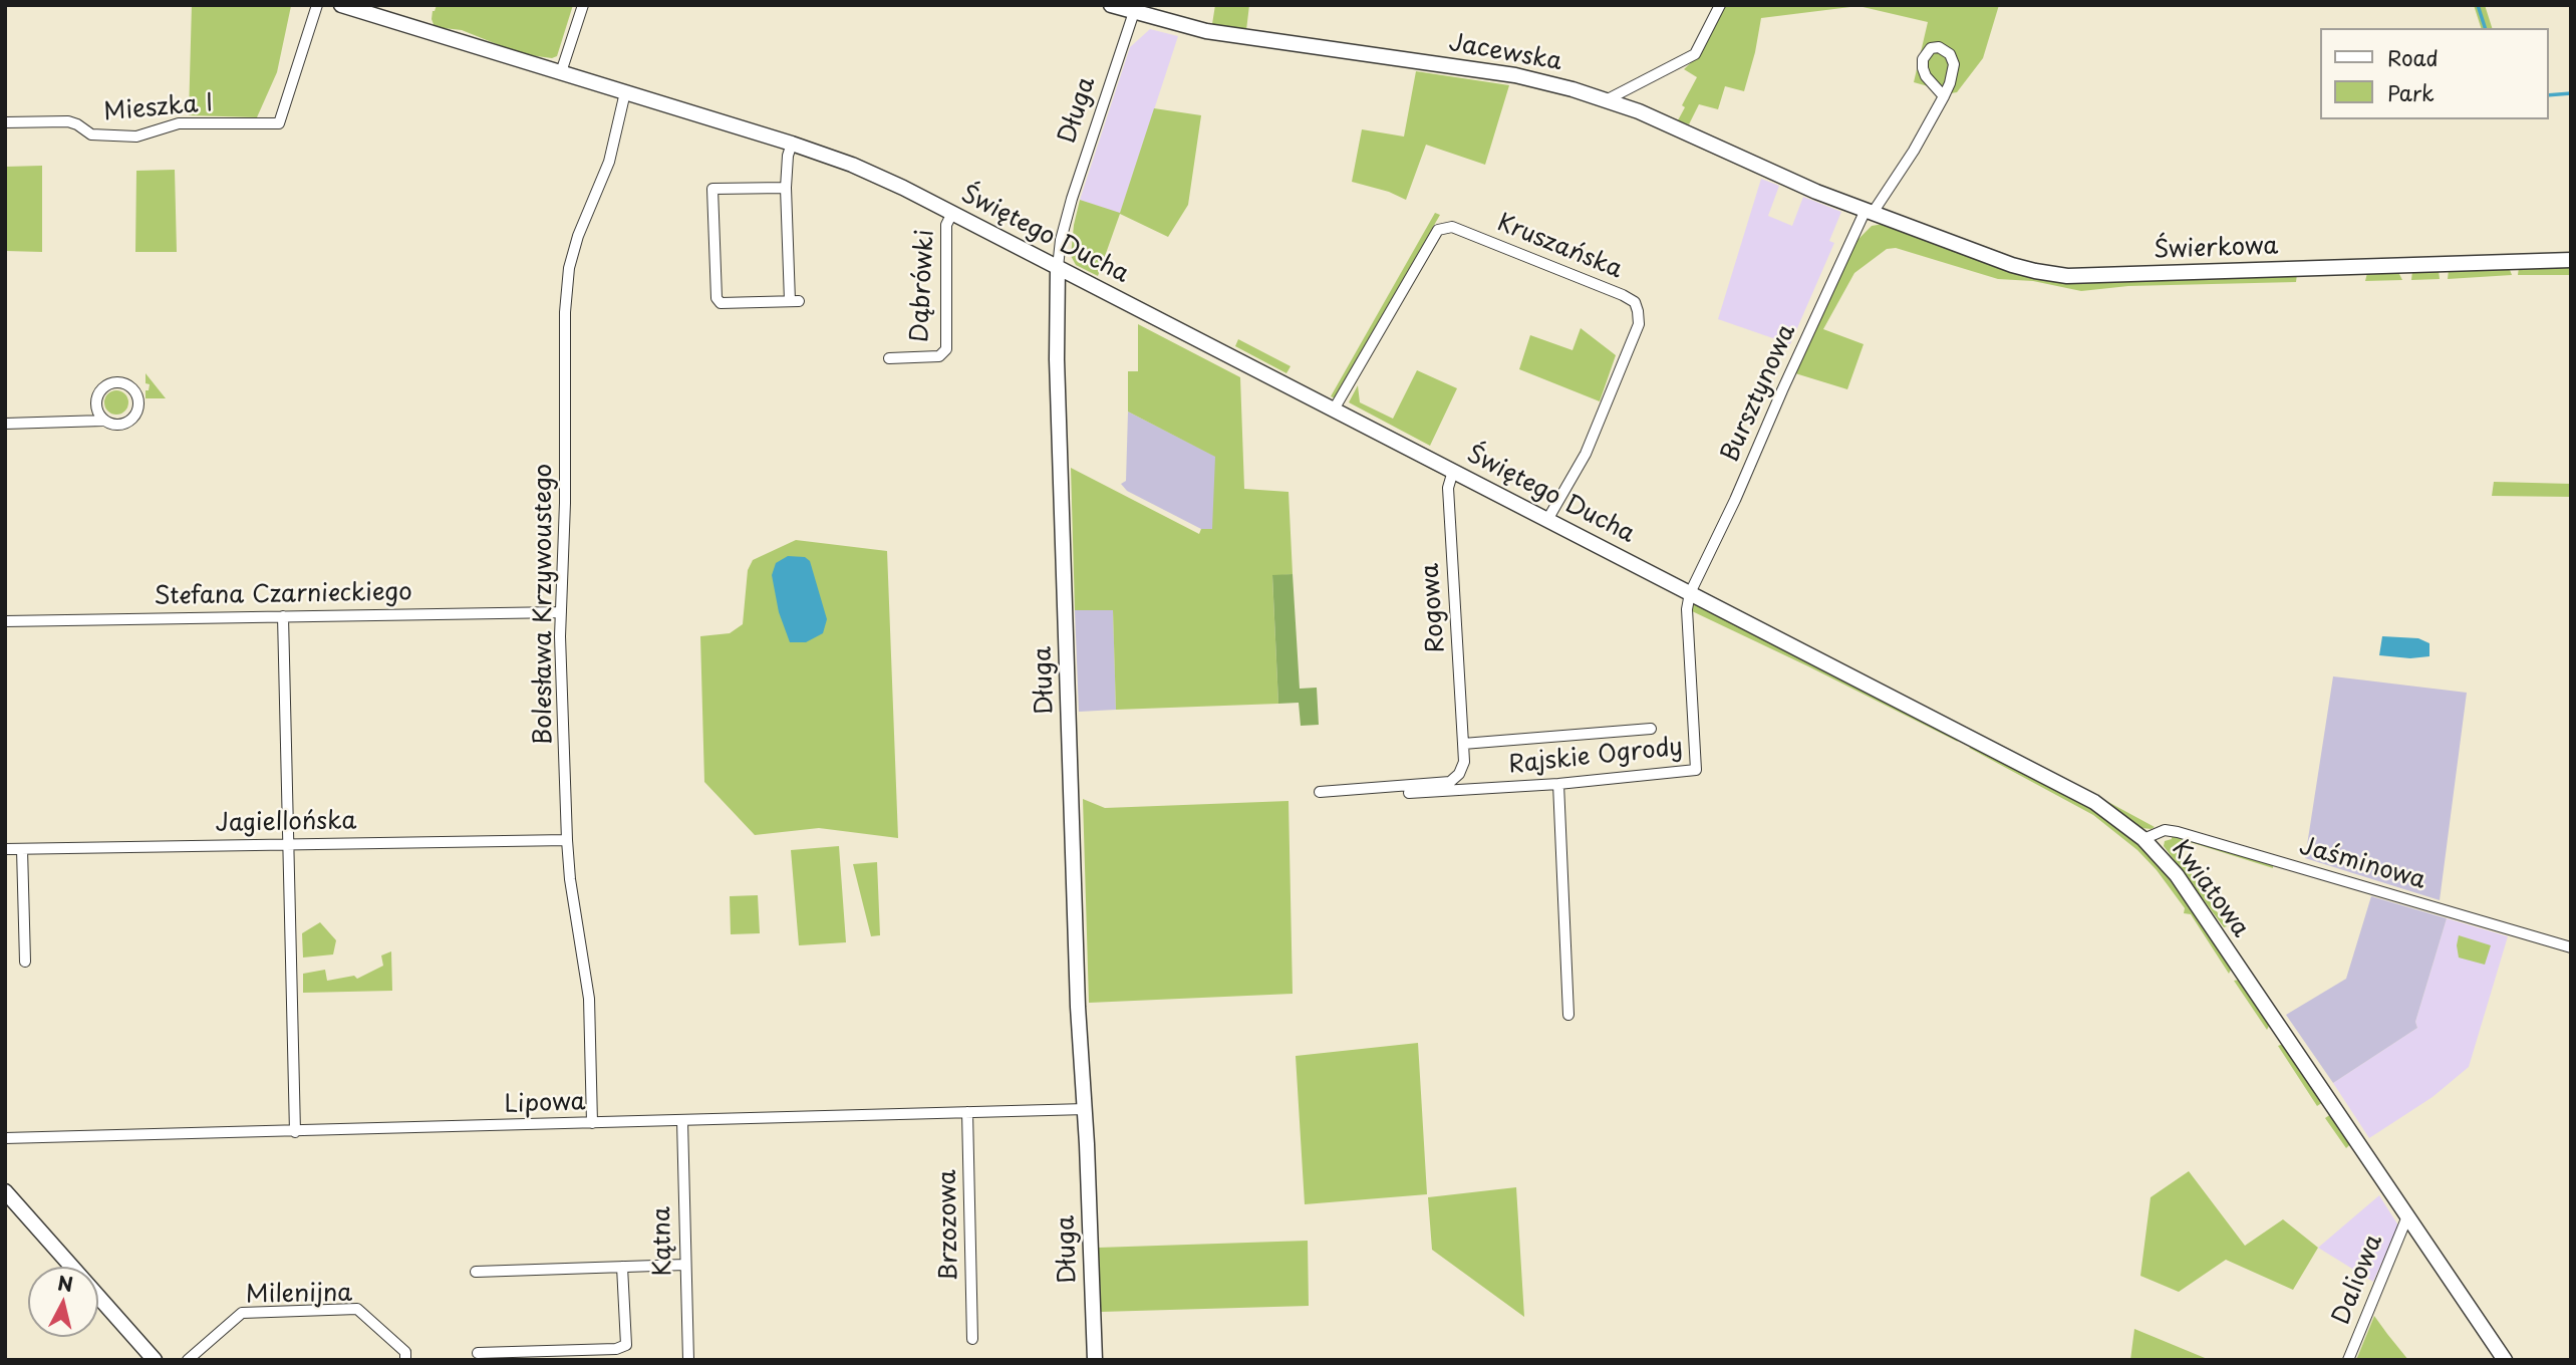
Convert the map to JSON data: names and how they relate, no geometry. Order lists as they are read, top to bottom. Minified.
{"streets":{"street":["Jacewska","Mieszka I","Długa","Świętego Ducha","Kruszańska","Świerkowa","Dąbrówki","Bursztynowa","Stefana Czarnieckiego","Bolesława Krzywoustego","Rogowa","Rajskie Ogrody","Jagiellońska","Jaśminowa","Kwiatowa","Lipowa","Brzozowa","Kątna","Daliowa","Milenijna"]},"crossings":[["Jacewska","Długa"],["Jacewska","Świerkowa"],["Jacewska","Bursztynowa"],["Długa","Świętego Ducha"],["Długa","Lipowa"],["Świętego Ducha","Kruszańska"],["Świętego Ducha","Dąbrówki"],["Świętego Ducha","Bursztynowa"],["Świętego Ducha","Bolesława Krzywoustego"],["Świętego Ducha","Rogowa"],["Świętego Ducha","Rajskie Ogrody"],["Świętego Ducha","Kwiatowa"],["Świerkowa","Bursztynowa"],["Bursztynowa","Rajskie Ogrody"],["Bursztynowa","Kwiatowa"],["Stefana Czarnieckiego","Bolesława Krzywoustego"],["Bolesława Krzywoustego","Jagiellońska"],["Bolesława Krzywoustego","Lipowa"],["Rajskie Ogrody","Kwiatowa"],["Jaśminowa","Kwiatowa"],["Kwiatowa","Daliowa"],["Lipowa","Brzozowa"],["Lipowa","Kątna"]],"legend":["Road","Park"],"north":"top"}
